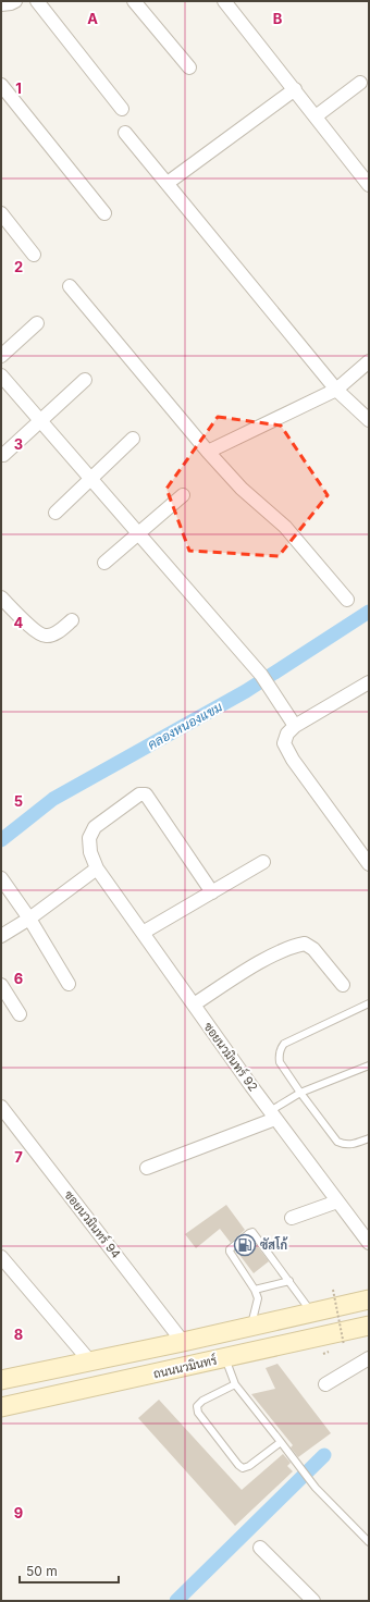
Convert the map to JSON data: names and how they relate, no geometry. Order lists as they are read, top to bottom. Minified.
{"streets":{"main road":["ถนนนวมินทร์"],"street":["ซอยนวมินทร์ 92","ซอยนวมินทร์ 94"]},"crossings":[["ซอยนวมินทร์ 94","ถนนนวมินทร์"]],"water":["คลองหนองแขม"],"places":{"fuel station":["ซัสโก้"]},"scale_bar":"50 m","grid":{"columns":["A","B"],"rows":["1","2","3","4","5","6","7","8","9"]}}
